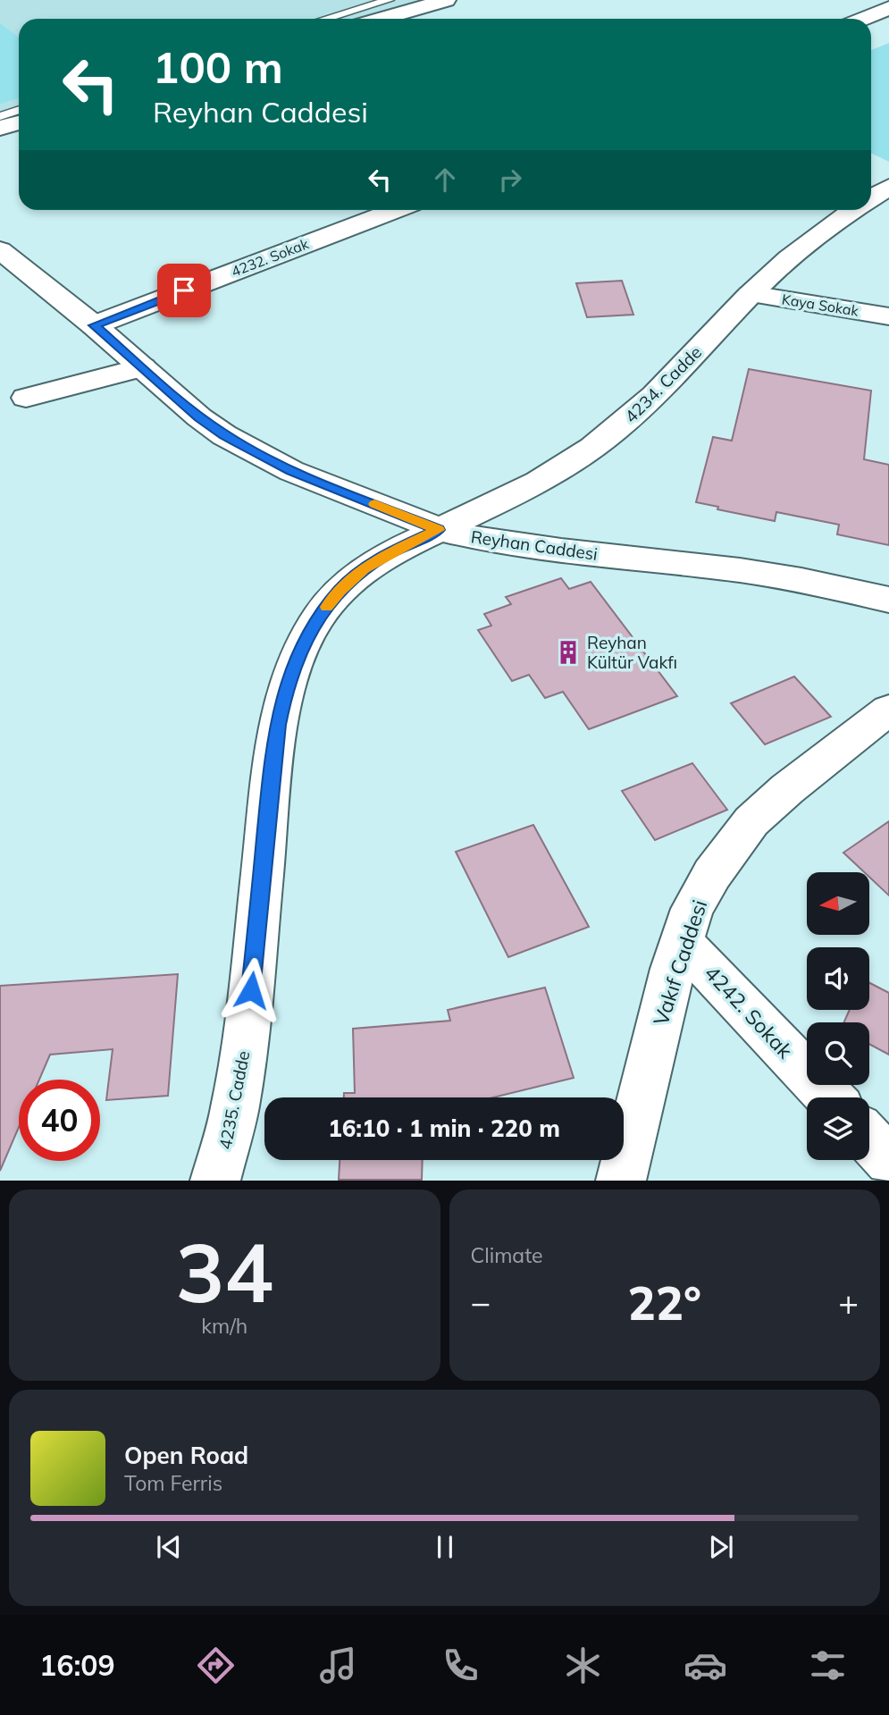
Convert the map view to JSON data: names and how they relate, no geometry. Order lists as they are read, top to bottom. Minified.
{"streets":{"street":["4232. Sokak","Kaya Sokak","4234. Cadde","Reyhan Caddesi","Vakıf Caddesi","4242. Sokak","4235. Cadde"]},"crossings":[["4232. Sokak","Reyhan Caddesi"],["Kaya Sokak","4234. Cadde"],["4234. Cadde","Reyhan Caddesi"],["4234. Cadde","4235. Cadde"],["Reyhan Caddesi","4235. Cadde"],["Vakıf Caddesi","4242. Sokak"]],"places":{"building":["Reyhan Kültür Vakfı"]},"north":"left","page":{"turn":["100 m","Reyhan Caddesi"],"limit":"40","trip":"16:10 · 1 min · 220 m","tile":[["34","km/h"],"Climate"],"heat":["−","22°","+"],"song":["Open Road","Tom Ferris"],"tabs":"16:09"}}
